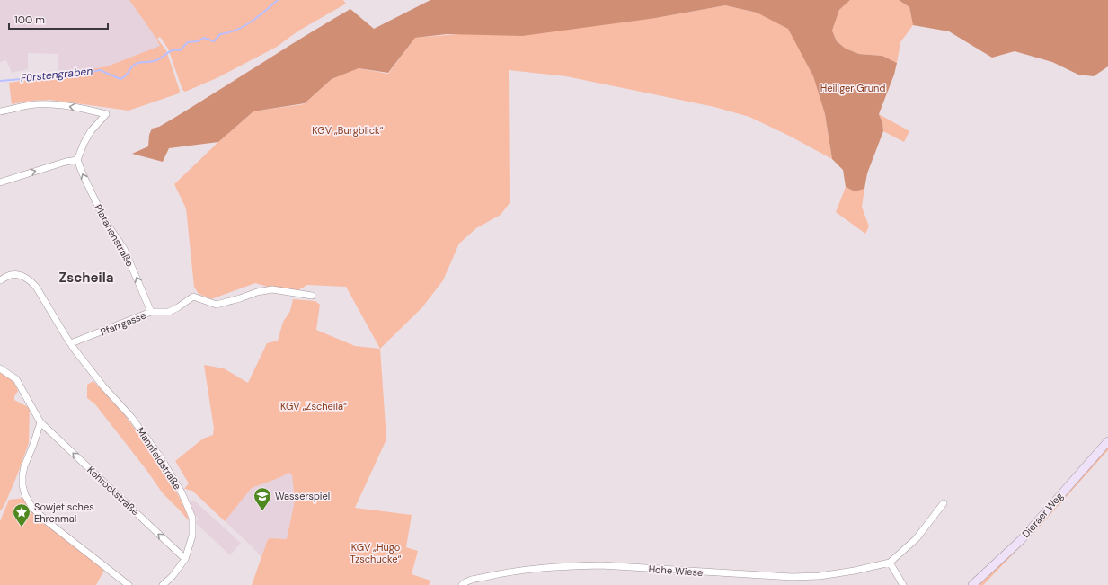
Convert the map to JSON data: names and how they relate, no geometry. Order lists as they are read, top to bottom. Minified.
{"streets":{"main road":["Dieraer Weg"],"street":["Platanenstraße","Pfarrgasse","Mannfeldstraße","Kohrockstraße","Hohe Wiese"]},"crossings":[["Platanenstraße","Pfarrgasse"],["Pfarrgasse","Mannfeldstraße"],["Mannfeldstraße","Kohrockstraße"]],"one_way":["Platanenstraße","Kohrockstraße"],"districts":["Zscheila"],"water":["Fürstengraben"],"parks":["Heiliger Grund","KGV „Burgblick“","KGV „Zscheila“","KGV „Hugo Tzschucke“"],"places":{"school or university":["Wasserspiel"],"place":["Sowjetisches Ehrenmal"]},"scale_bar":"100 m"}
